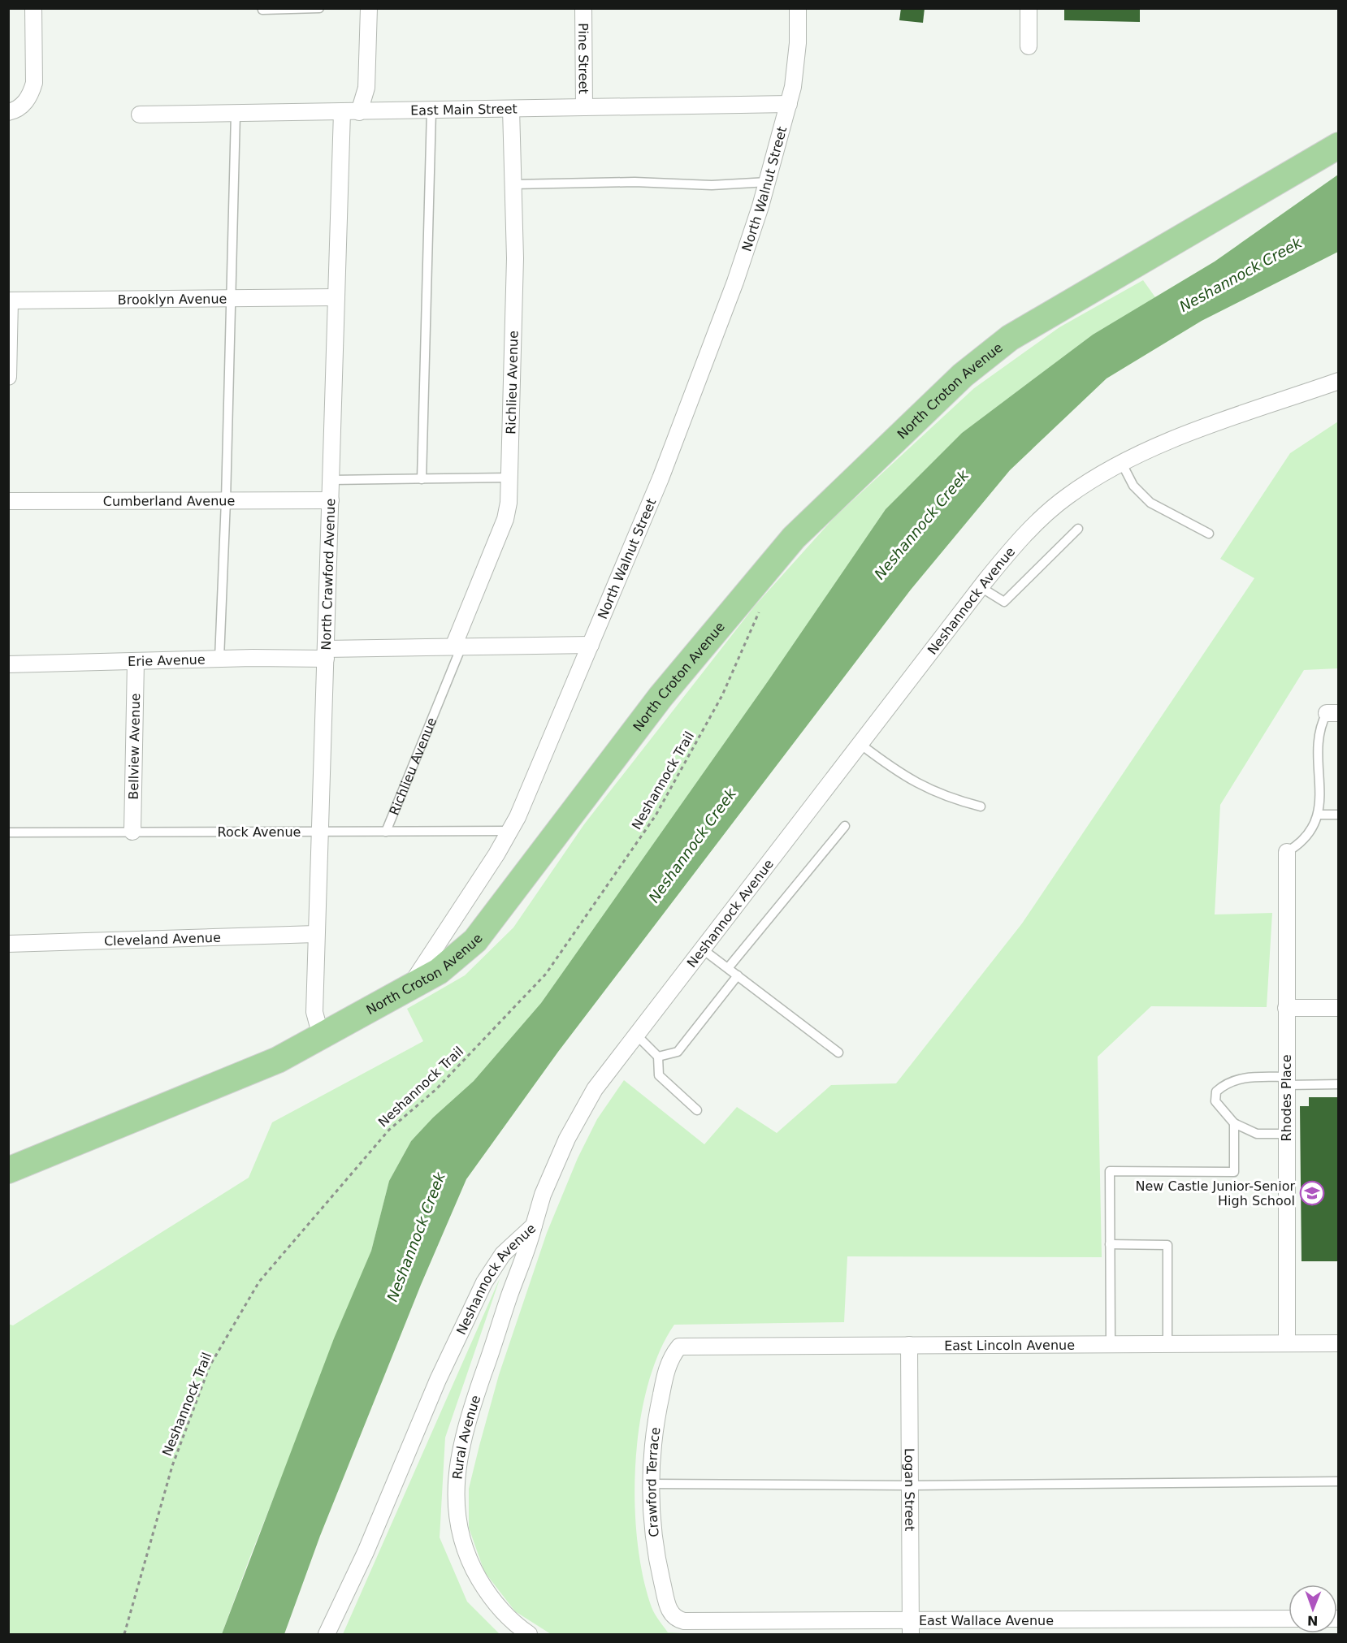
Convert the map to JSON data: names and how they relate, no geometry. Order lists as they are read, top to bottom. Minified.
{"streets":{"main road":["North Croton Avenue"],"street":["Pine Street","East Main Street","North Walnut Street","Brooklyn Avenue","Richlieu Avenue","Cumberland Avenue","North Crawford Avenue","Neshannock Avenue","Erie Avenue","Bellview Avenue","Cleveland Avenue","Rhodes Place","East Lincoln Avenue","Rural Avenue","Crawford Terrace","Logan Street","East Wallace Avenue"],"lane":["Rock Avenue"],"path":["Neshannock Trail"]},"crossings":[["Pine Street","East Main Street"],["East Main Street","North Walnut Street"],["East Main Street","Richlieu Avenue"],["East Main Street","North Crawford Avenue"],["North Walnut Street","North Croton Avenue"],["North Walnut Street","Erie Avenue"],["North Walnut Street","Rock Avenue"],["Brooklyn Avenue","North Crawford Avenue"],["Richlieu Avenue","Erie Avenue"],["Richlieu Avenue","Rock Avenue"],["North Croton Avenue","North Crawford Avenue"],["Cumberland Avenue","North Crawford Avenue"],["North Crawford Avenue","Erie Avenue"],["North Crawford Avenue","Rock Avenue"],["North Crawford Avenue","Cleveland Avenue"],["Neshannock Avenue","Rural Avenue"],["Erie Avenue","Bellview Avenue"],["Bellview Avenue","Rock Avenue"],["Rhodes Place","East Lincoln Avenue"],["East Lincoln Avenue","Crawford Terrace"],["East Lincoln Avenue","Logan Street"],["Crawford Terrace","East Wallace Avenue"],["Logan Street","East Wallace Avenue"]],"water":["Neshannock Creek"],"places":{"school or university":["New Castle Junior-Senior High School"]},"north":"bottom"}
